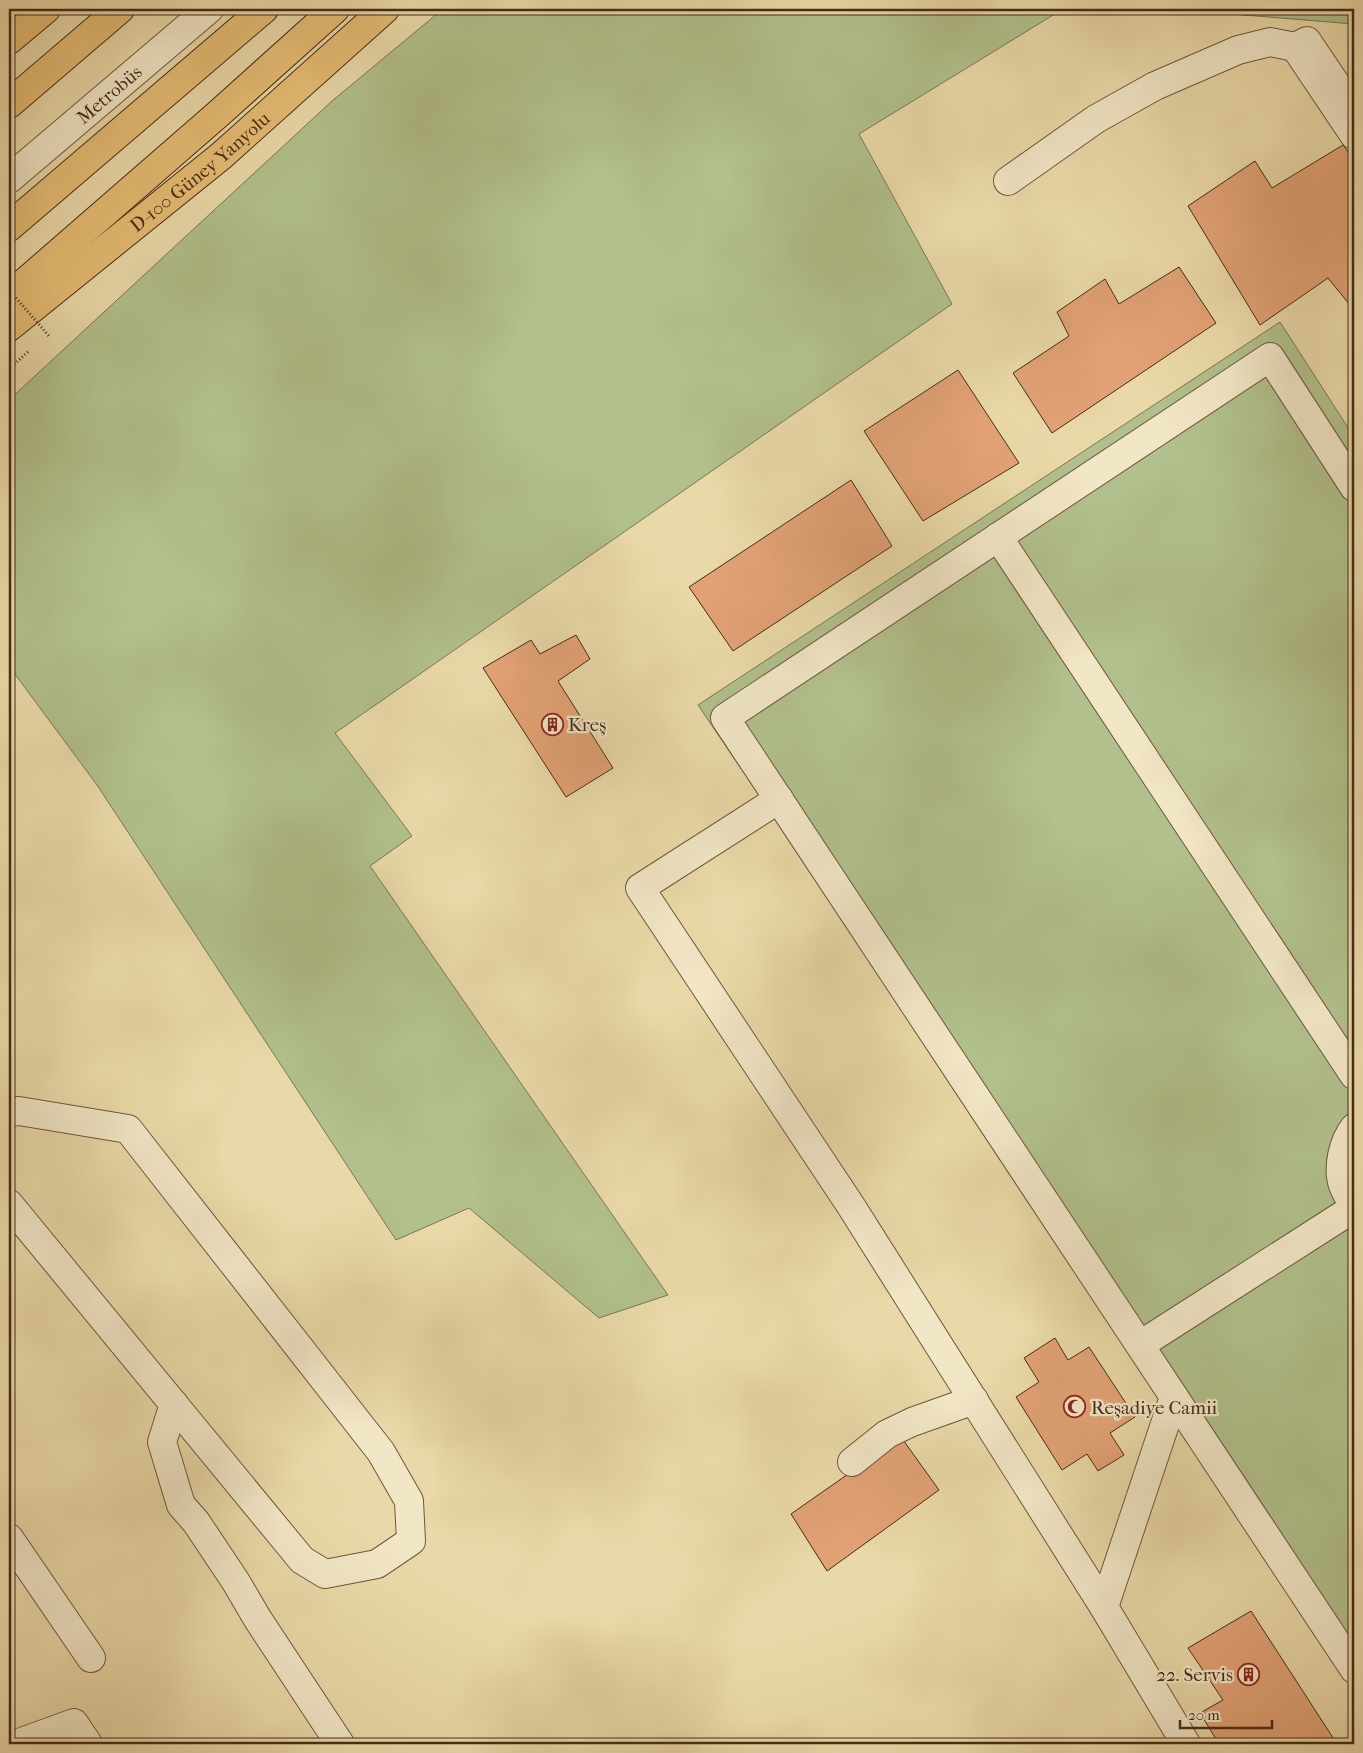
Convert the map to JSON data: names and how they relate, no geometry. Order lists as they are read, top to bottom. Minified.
{"streets":{"main road":["D-100 Güney Yanyolu"],"street":["Metrobüs"]},"places":{"building":["Kreş","22. Servis"],"mosque":["Reşadiye Camii"]},"scale_bar":"20 m"}
